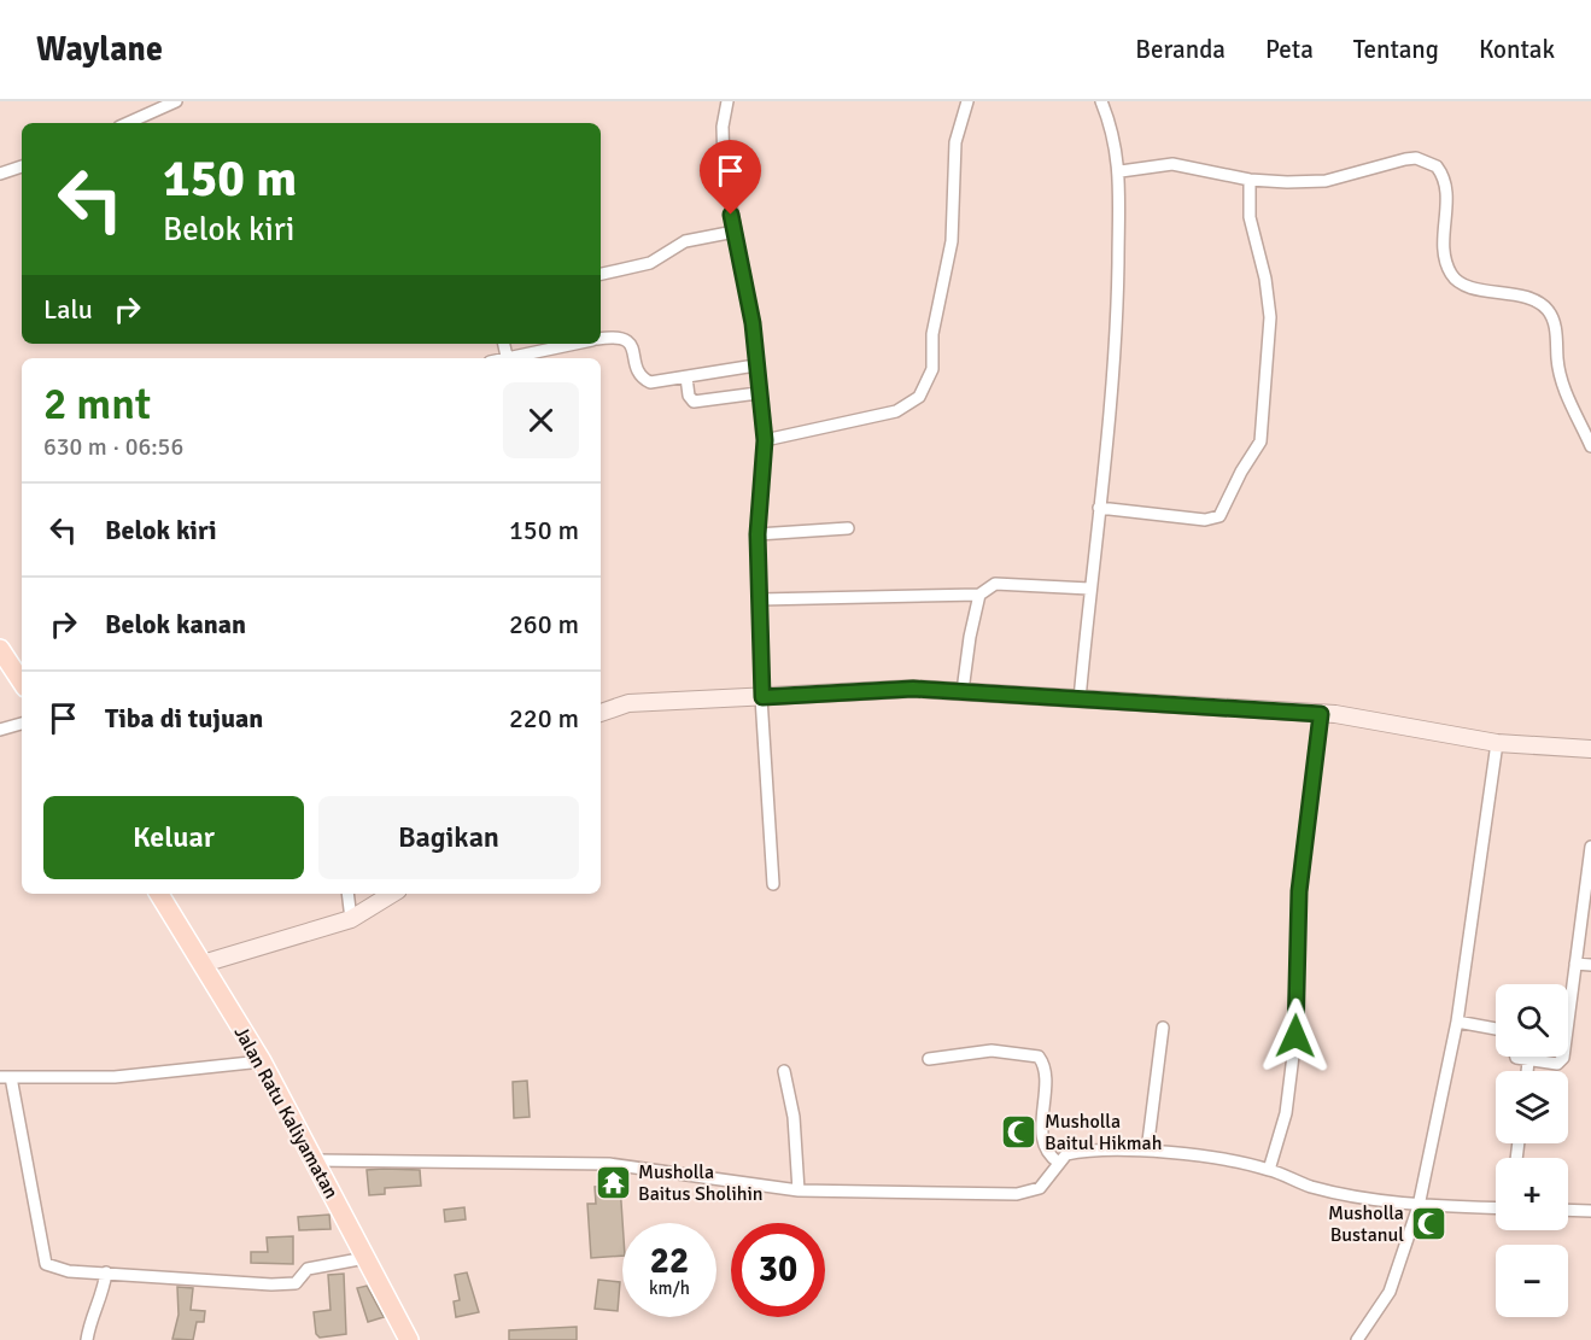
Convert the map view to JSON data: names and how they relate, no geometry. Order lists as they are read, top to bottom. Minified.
{"streets":{"main road":["Jalan Ratu Kaliyamatan"]},"places":{"mosque":["Musholla Baitul Hikmah","Musholla Bustanul"],"temple":["Musholla Baitus Sholihin"]},"page":{"header":"Waylane","nav":["Beranda","Peta","Tentang","Kontak"],"turn":["150 m","Belok kiri"],"then":"Lalu","heading":["2 mnt","630 m · 06:56"],"list":[{"name":"Belok kiri","value":"150 m"},{"name":"Belok kanan","value":"260 m"},{"name":"Tiba di tujuan","value":"220 m"}],"buttons":["Keluar","Bagikan"],"map_buttons":["+","−"],"speed":"22 km/h","limit":"30"}}
